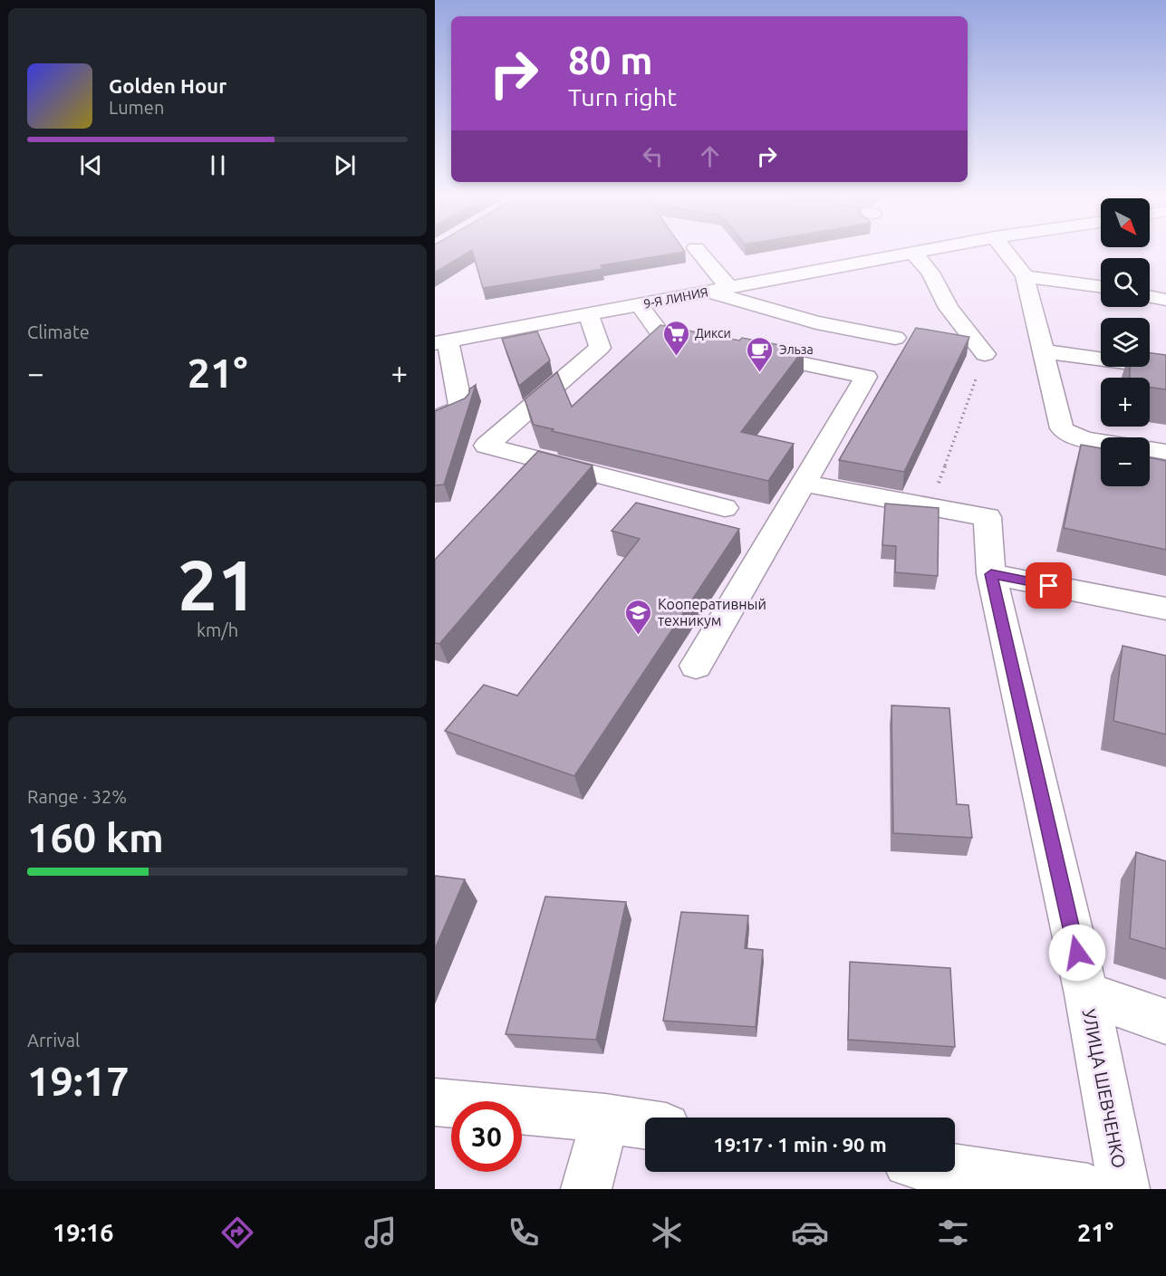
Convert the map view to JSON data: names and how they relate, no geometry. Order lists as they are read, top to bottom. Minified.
{"streets":{"street":["9-Я ЛИНИЯ","УЛИЦА ШЕВЧЕНКО"]},"places":{"supermarket":["Дикси"],"cafe":["Эльза"],"school or university":["Кооперативный техникум"]},"north":"bottom right","page":{"turn":["80 m","Turn right"],"song":["Golden Hour","Lumen"],"map_buttons":["+","−"],"tile":["Climate",["21","km/h"],["Range · 32%","160 km"],["Arrival","19:17"]],"heat":["−","21°","+"],"limit":"30","trip":"19:17 · 1 min · 90 m","tabs":["19:16","21°"]}}
